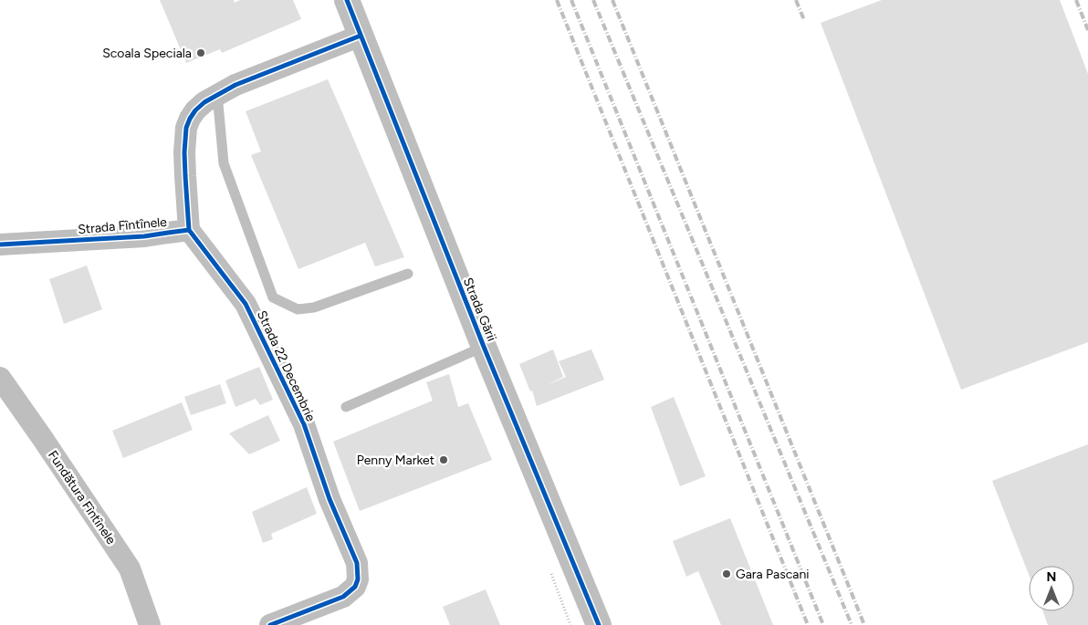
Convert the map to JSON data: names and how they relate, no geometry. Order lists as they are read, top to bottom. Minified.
{"streets":{"street":["Strada Fîntînele","Strada Gării","Strada 22 Decembrie","Fundătura Fîntînele"]},"crossings":[["Strada Fîntînele","Strada 22 Decembrie"]],"places":["Scoala Speciala","Penny Market","Gara Pascani"],"north":"top"}
